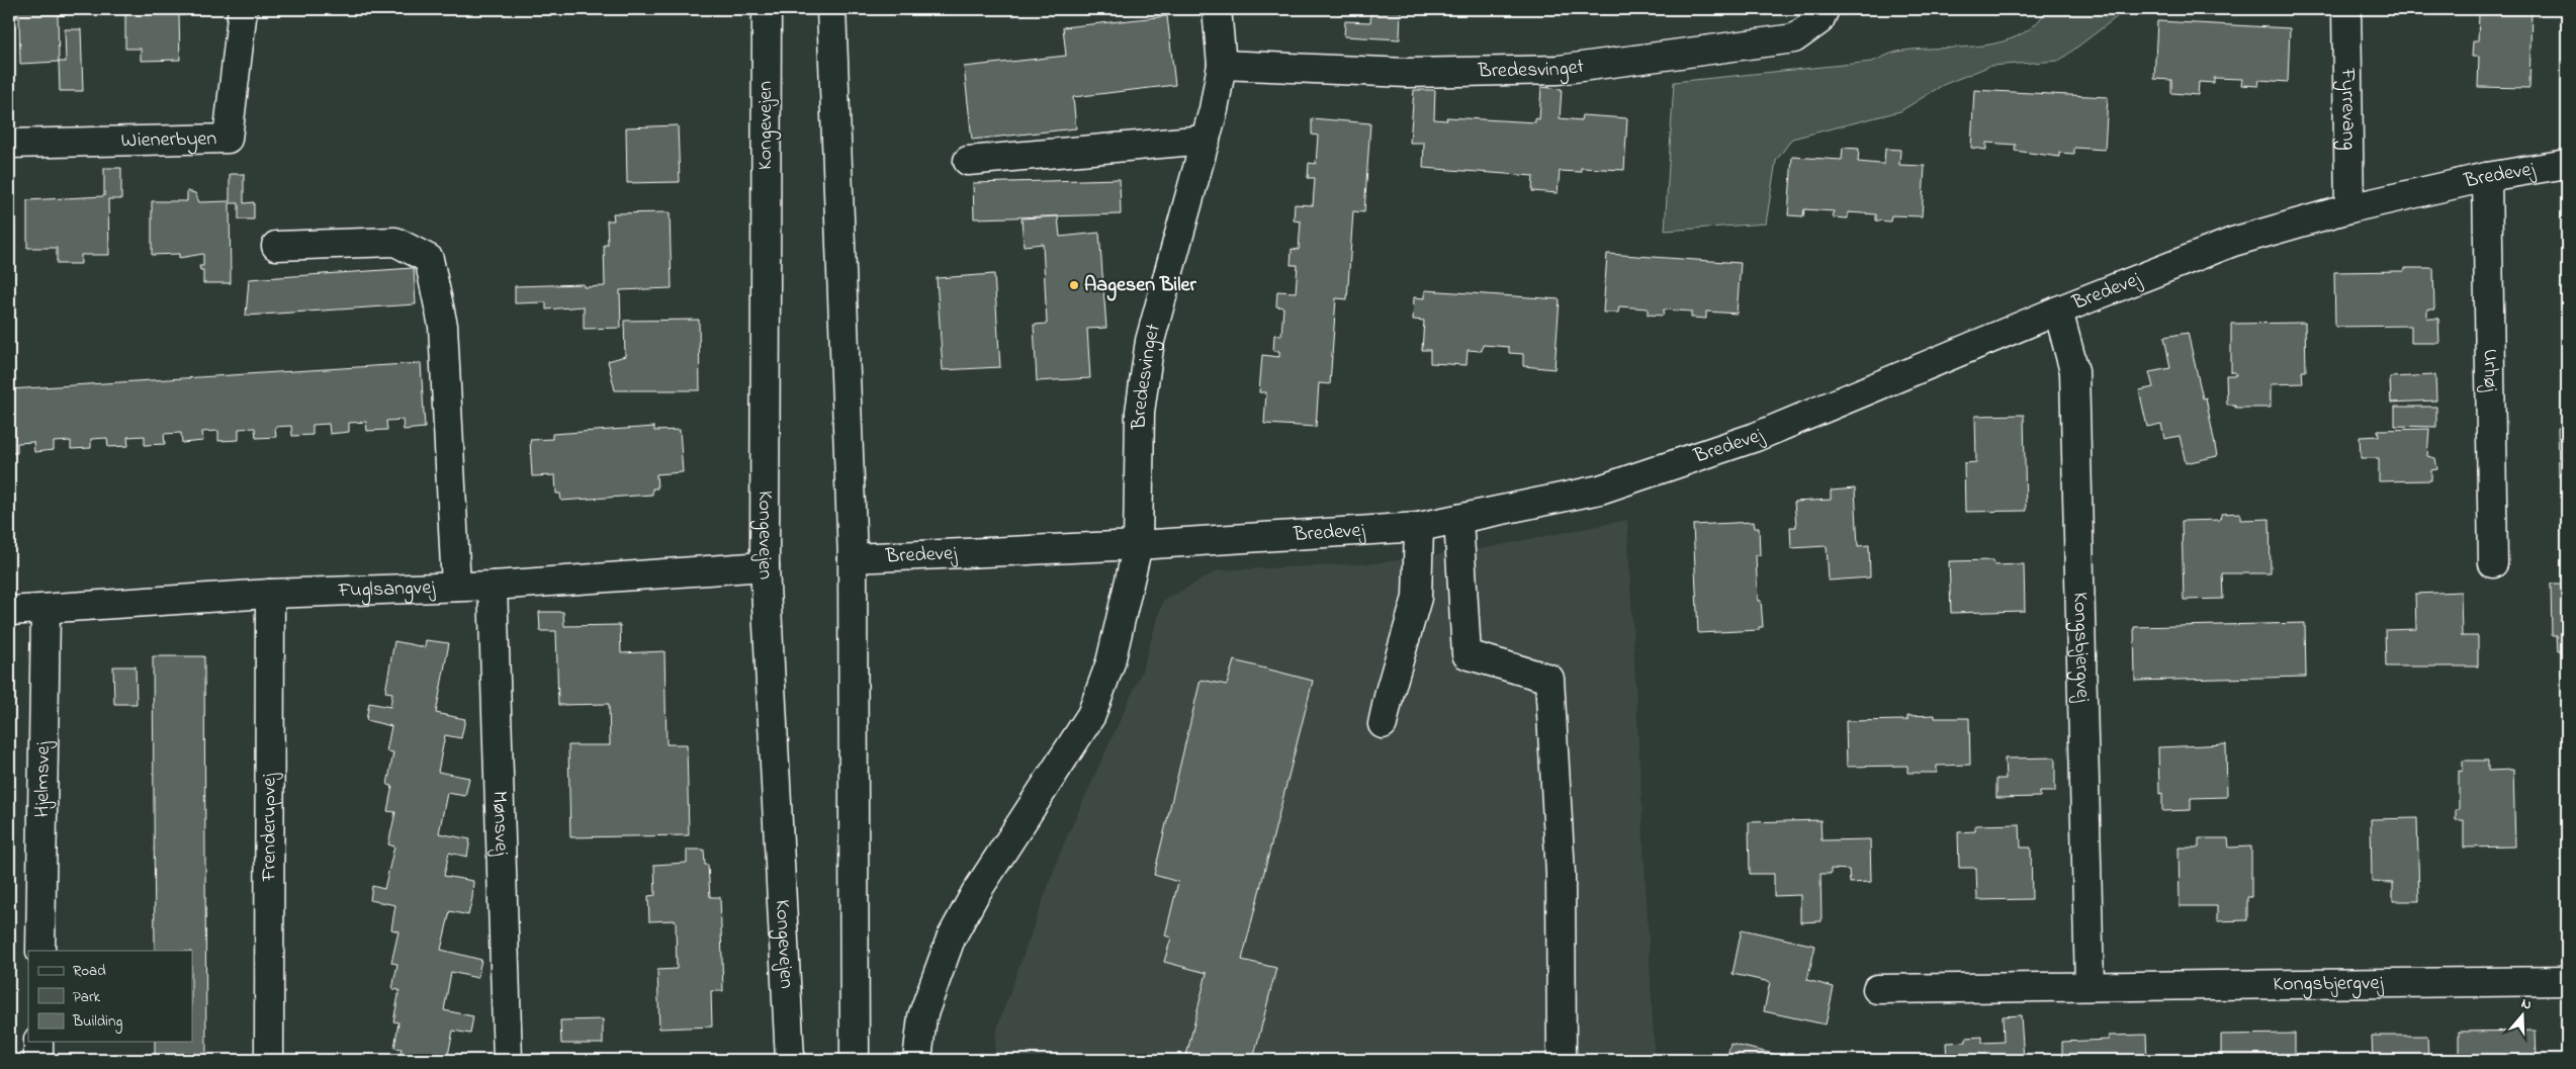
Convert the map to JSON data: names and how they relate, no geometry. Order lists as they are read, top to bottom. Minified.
{"streets":{"street":["Bredesvinget","Fyrrevang","Kongevejen","Wienerbyen","Bredevej","Urhøj","Fuglsangvej","Kongsbjergvej","Hjelmsvej","Mønsvej","Frenderupvej"]},"crossings":[["Bredesvinget","Bredevej"],["Fyrrevang","Bredevej"],["Kongevejen","Fuglsangvej"],["Bredevej","Urhøj"],["Bredevej","Kongsbjergvej"],["Fuglsangvej","Hjelmsvej"],["Fuglsangvej","Mønsvej"],["Fuglsangvej","Frenderupvej"]],"places":["Aagesen Biler"],"legend":["Road","Park","Building"],"north":"top"}
